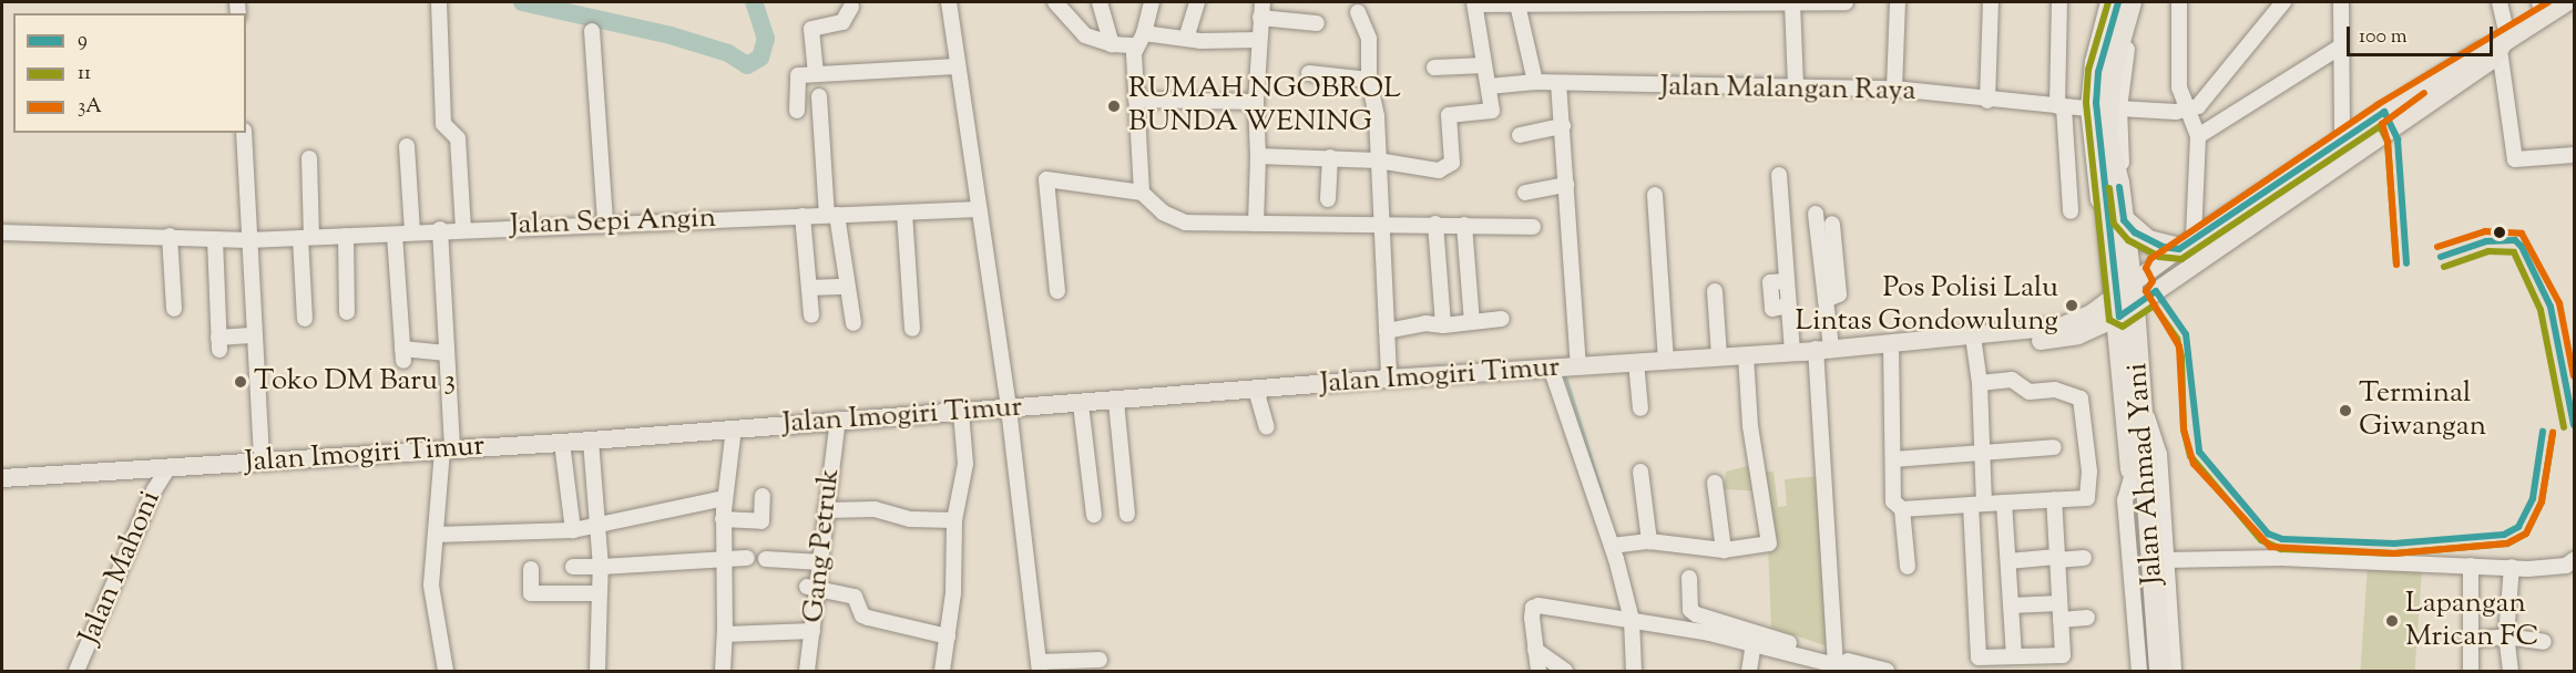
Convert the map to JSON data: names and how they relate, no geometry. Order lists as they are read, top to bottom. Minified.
{"streets":{"highway":["Jalan Ahmad Yani"],"main road":["Jalan Imogiri Timur"],"street":["Jalan Malangan Raya","Jalan Sepi Angin","Gang Petruk","Jalan Mahoni"]},"crossings":[["Jalan Imogiri Timur","Jalan Ahmad Yani"],["Jalan Imogiri Timur","Gang Petruk"],["Jalan Imogiri Timur","Jalan Mahoni"]],"places":["RUMAH NGOBROL BUNDA WENING","Pos Polisi Lalu Lintas Gondowulung","Toko DM Baru 3","Terminal Giwangan","Lapangan Mrican FC"],"lines":["transit line 9","transit line 11","transit line 3A"],"legend":["9","11","3A"],"scale_bar":"100 m"}
